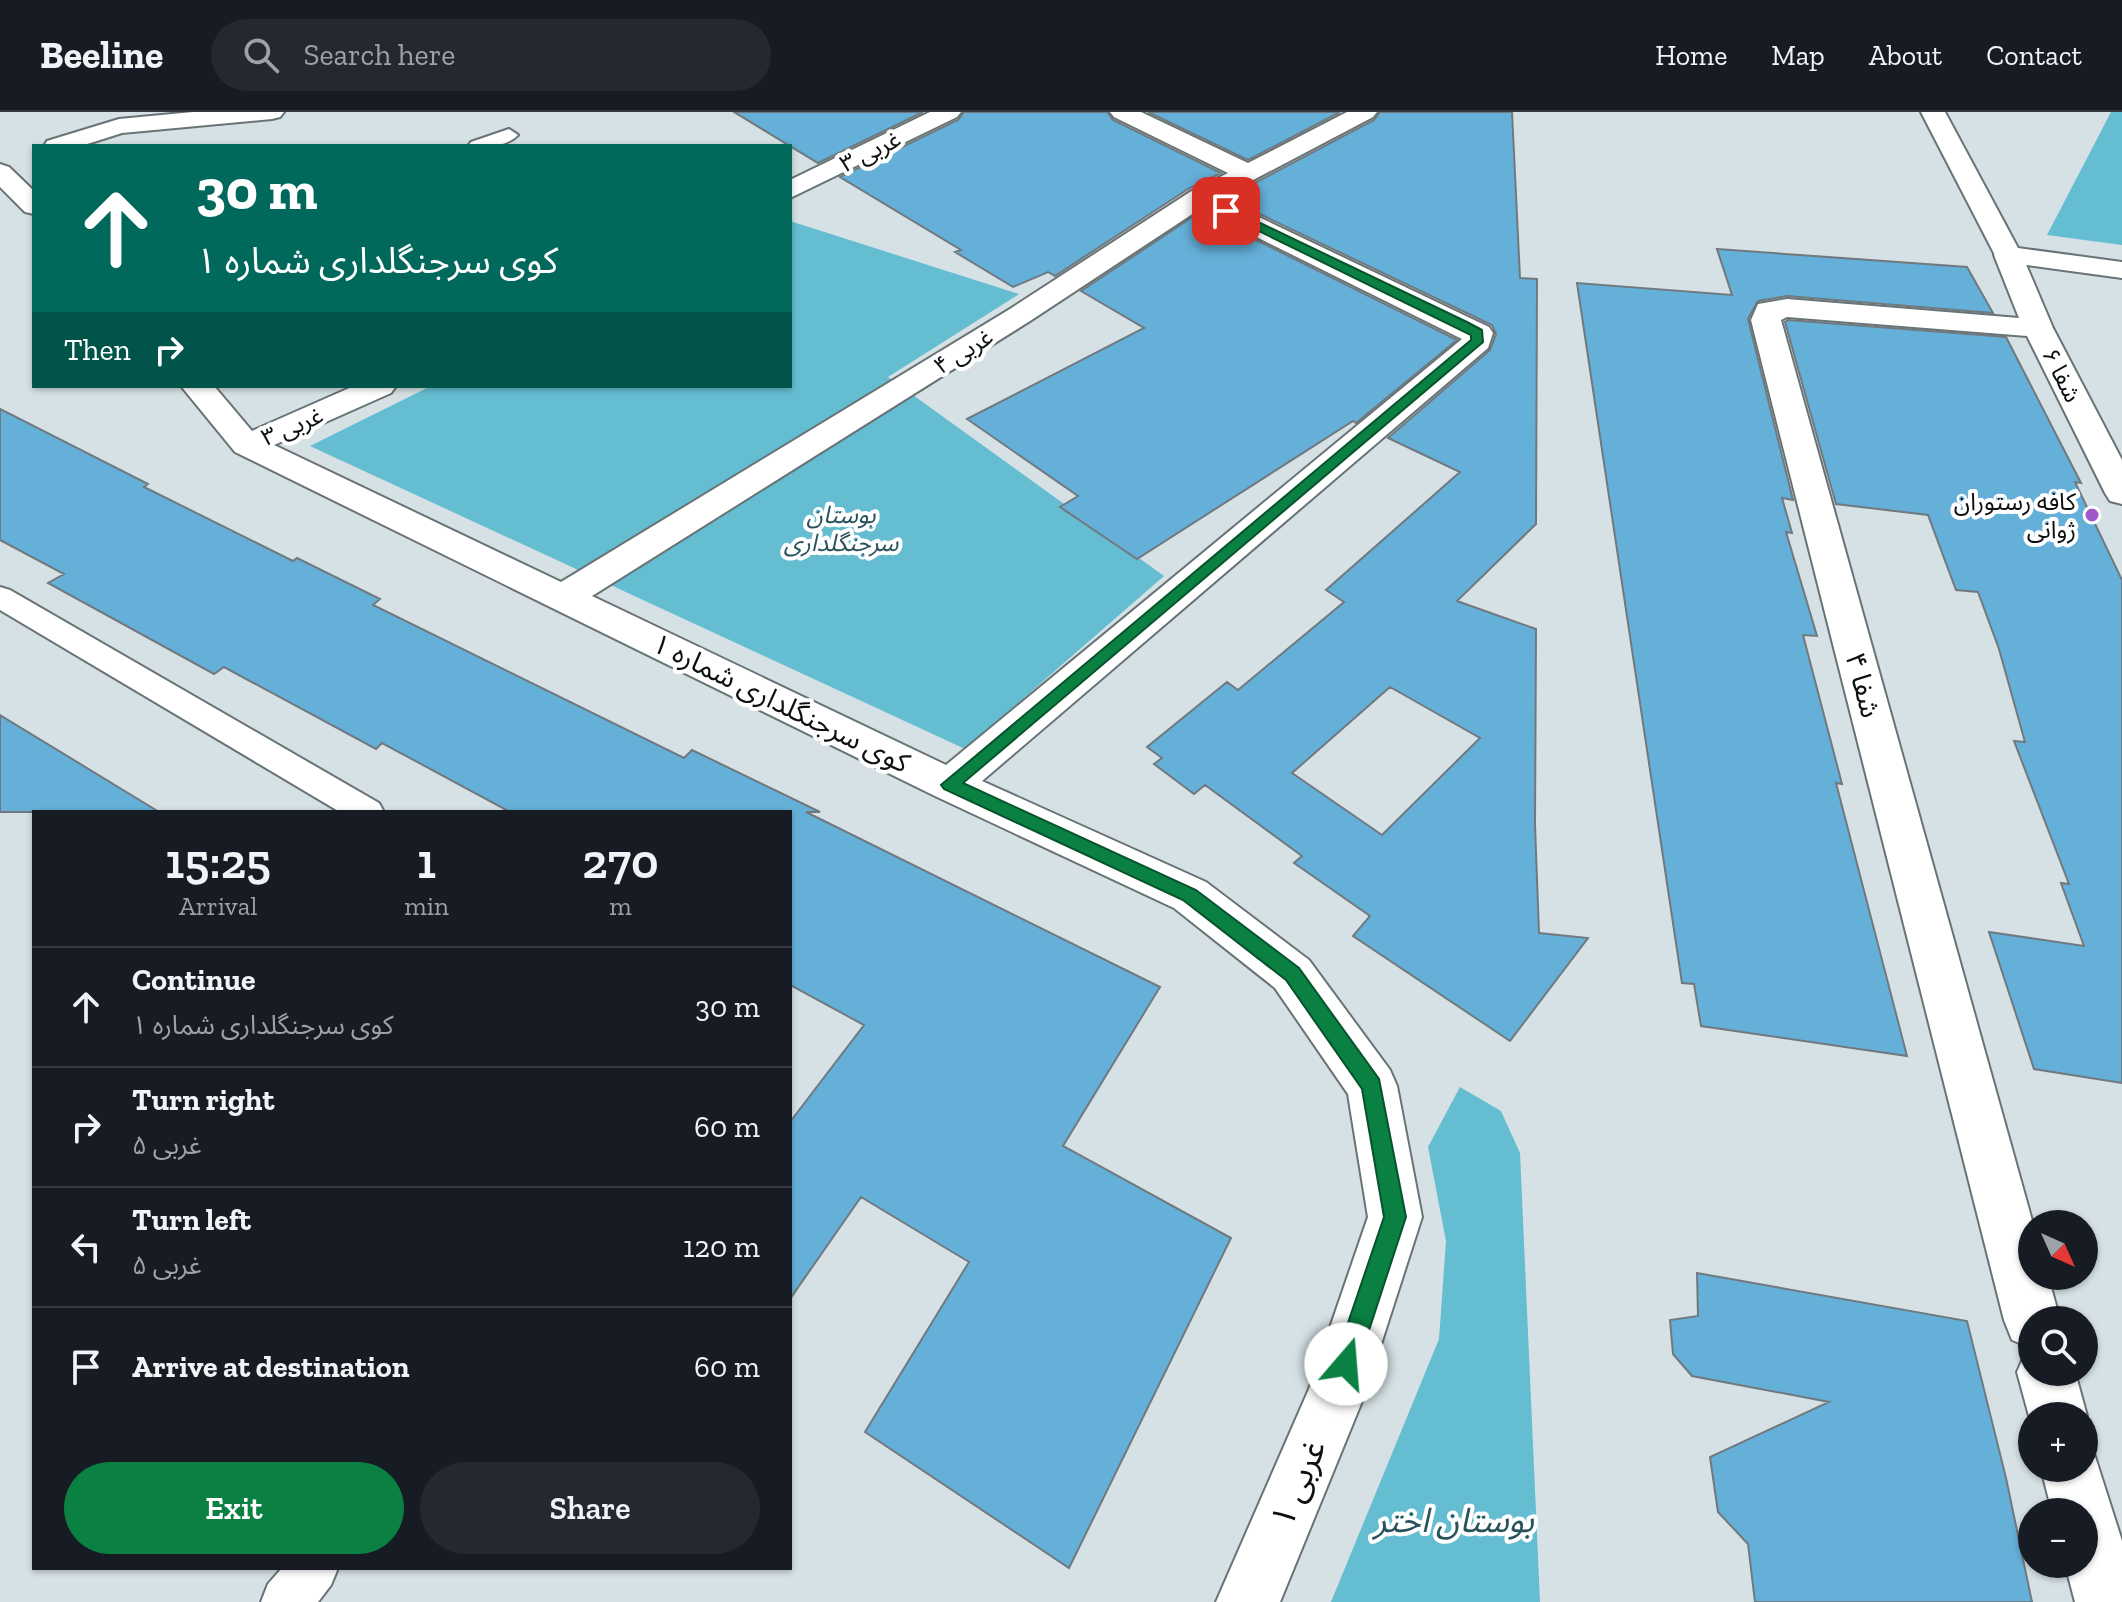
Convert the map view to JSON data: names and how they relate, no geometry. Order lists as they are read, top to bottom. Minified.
{"streets":{"street":["غربی ۳","غربی ۴","شفا ۶","شفا ۴","کوی سرجنگلداری شماره ۱","غربی ۱"]},"crossings":[["غربی ۳","کوی سرجنگلداری شماره ۱"],["غربی ۴","کوی سرجنگلداری شماره ۱"],["شفا ۶","شفا ۴"],["کوی سرجنگلداری شماره ۱","غربی ۱"]],"parks":["بوستان سرجنگلداری","بوستان اختر"],"places":["کافه رستوران ژوانی"],"north":"bottom right","page":{"header":"Beeline","search":"Search here","nav":["Home","Map","About","Contact"],"turn":["30 m","کوی سرجنگلداری شماره ۱"],"then":"Then","eta":["15:25","Arrival","1","min","270","m"],"list":[{"name":"Continue","note":"کوی سرجنگلداری شماره ۱","value":"30 m"},{"name":"Turn right","note":"غربی ۵","value":"60 m"},{"name":"Turn left","note":"غربی ۵","value":"120 m"},{"name":"Arrive at destination","value":"60 m"}],"map_buttons":["+","−"],"buttons":["Exit","Share"]}}
